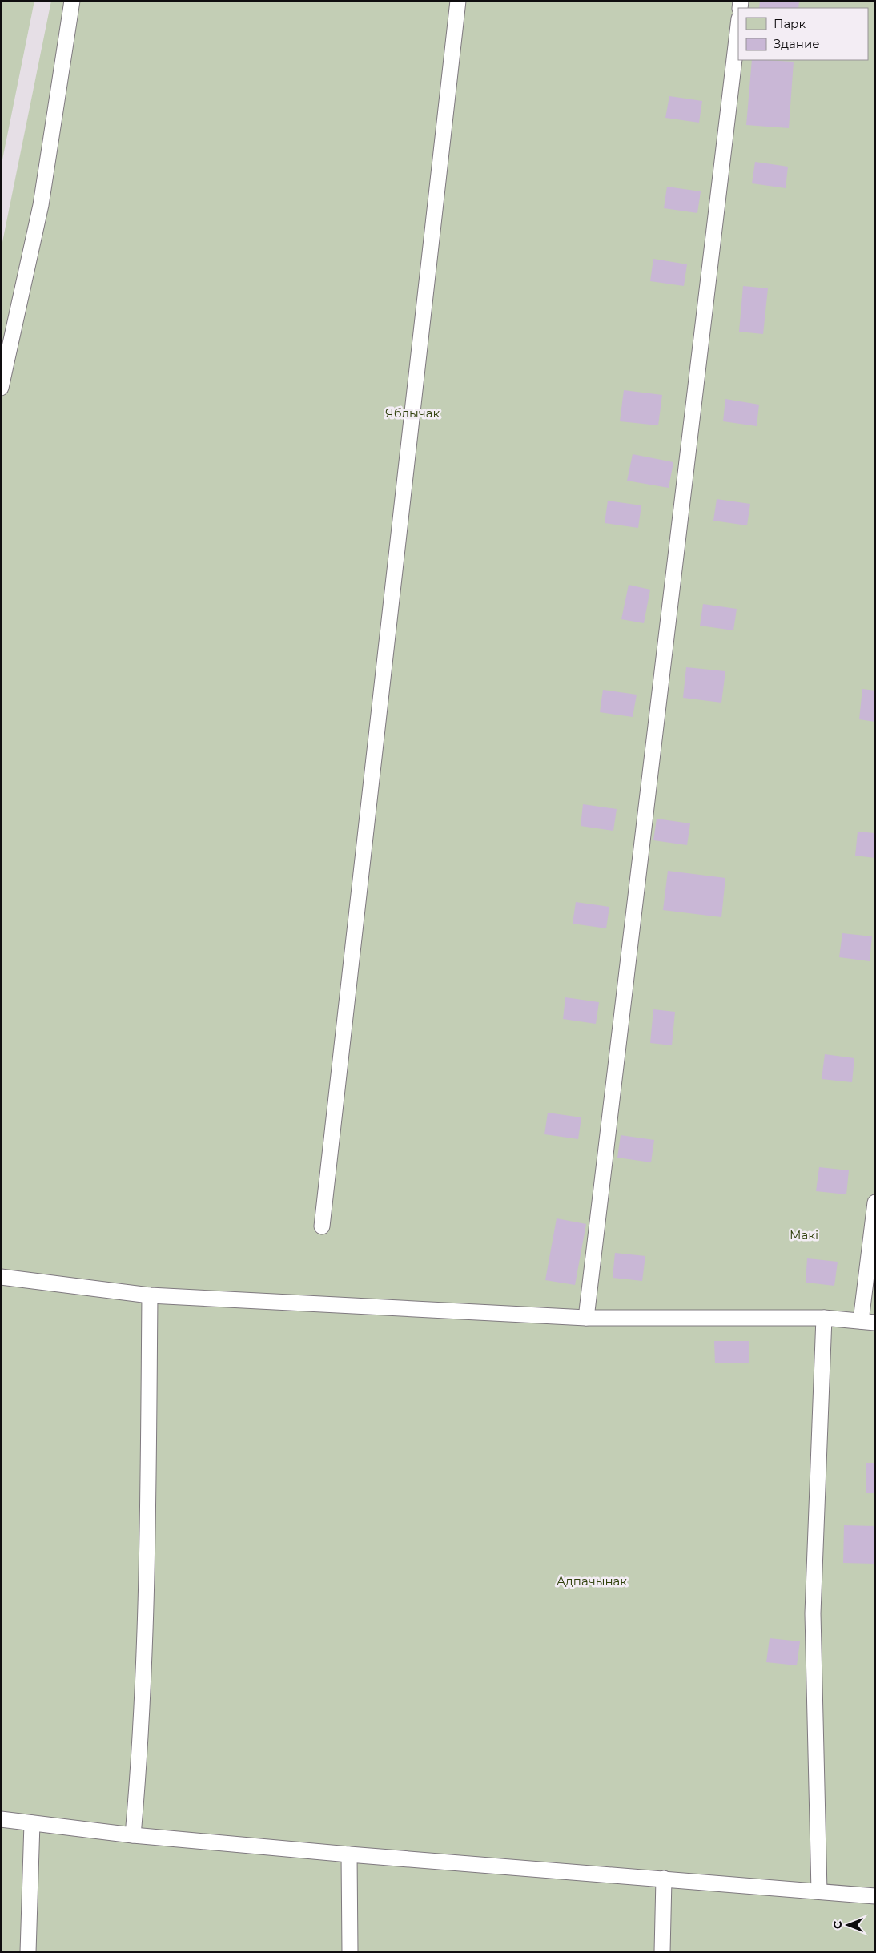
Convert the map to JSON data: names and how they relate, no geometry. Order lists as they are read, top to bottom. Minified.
{"parks":["Яблычак","Макі","Адпачынак"],"legend":["Парк","Здание"],"north":"left"}
